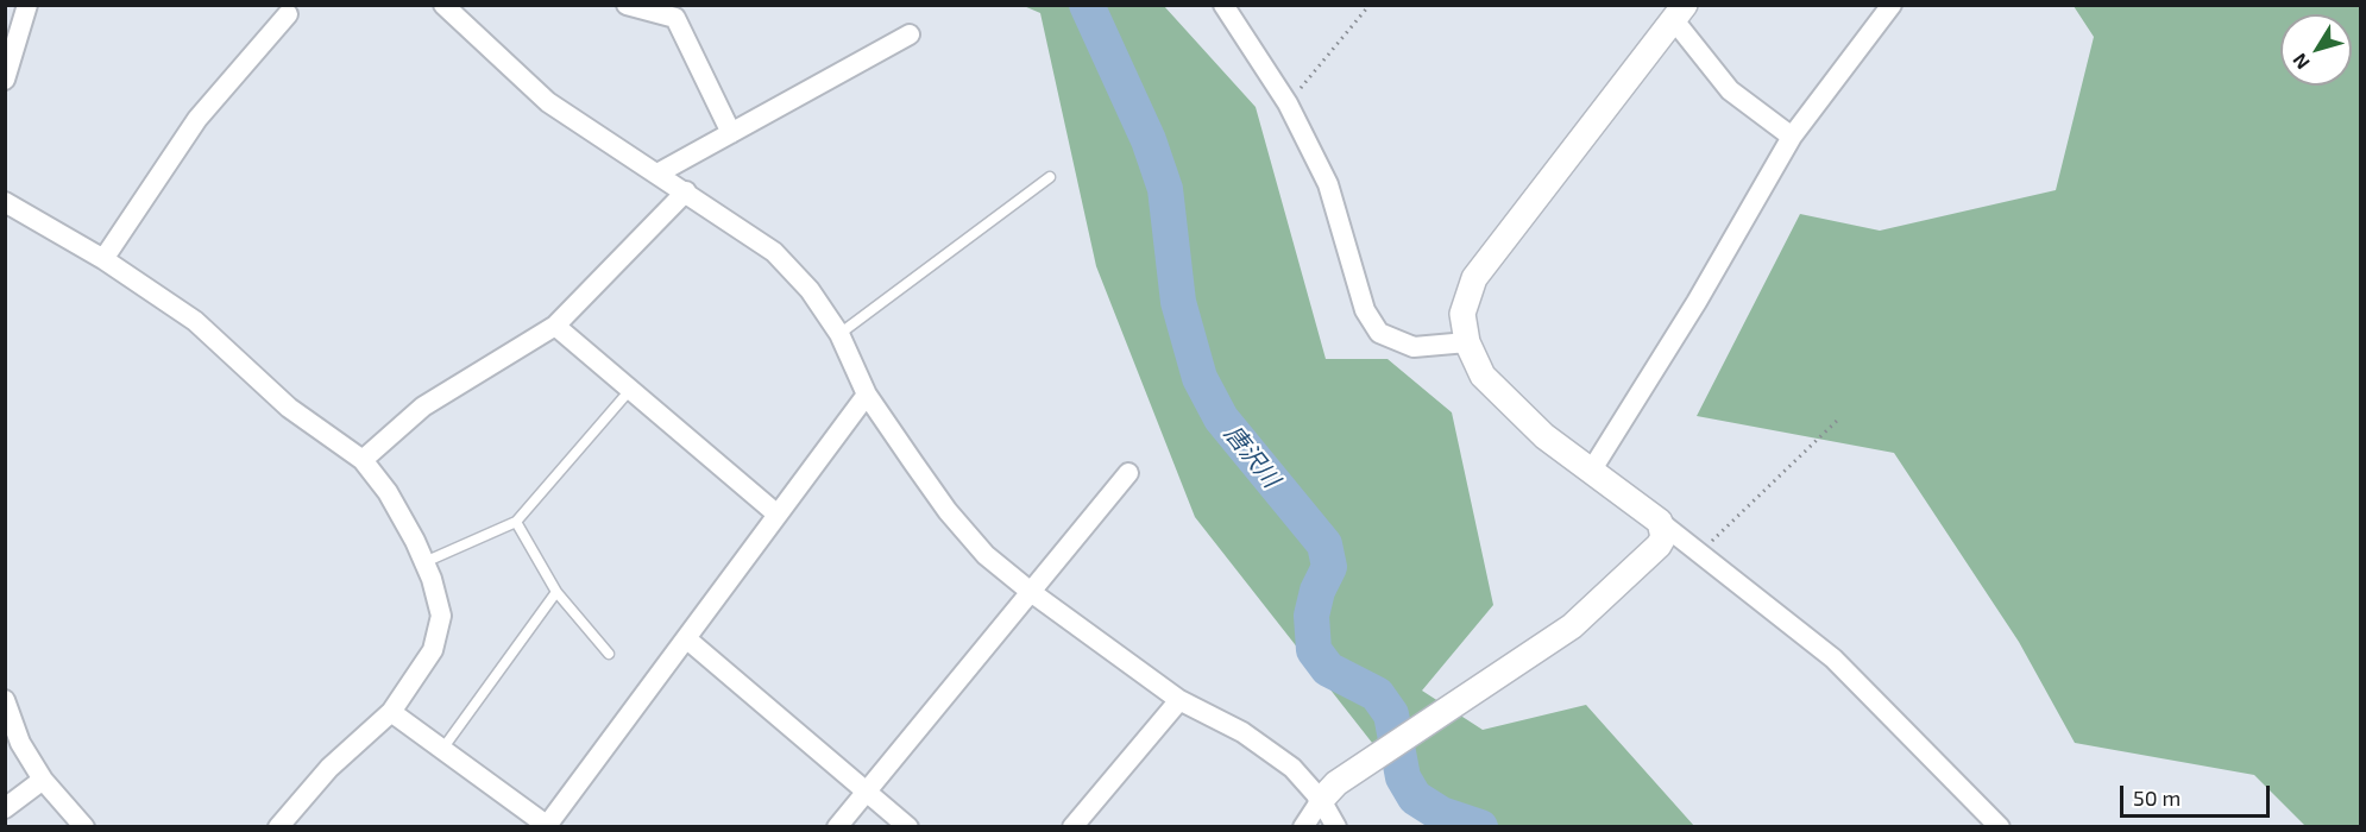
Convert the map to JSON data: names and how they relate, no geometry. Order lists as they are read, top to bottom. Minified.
{"water":["唐沢川"],"scale_bar":"50 m","north":"bottom left"}
